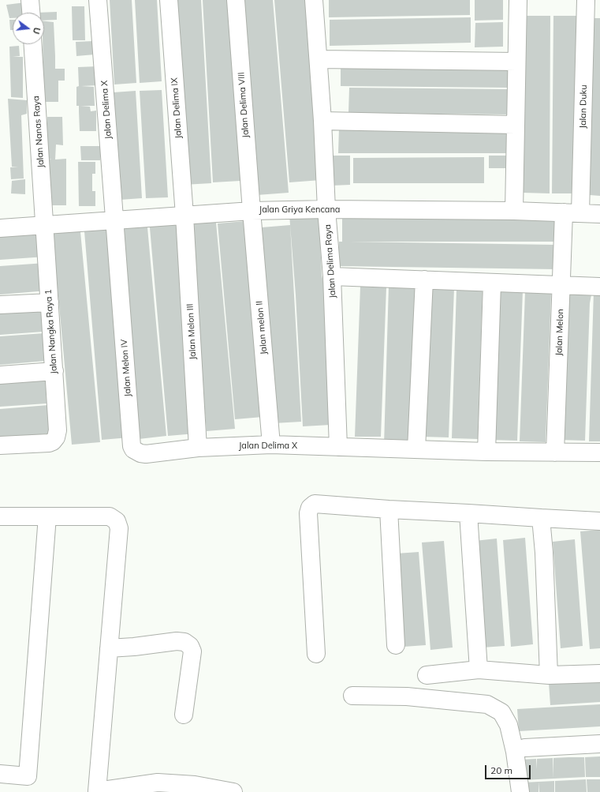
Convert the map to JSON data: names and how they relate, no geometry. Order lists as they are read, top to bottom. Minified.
{"streets":{"street":["Jalan Delima VIII","Jalan Duku","Jalan Delima IX","Jalan Delima X","Jalan Nanas Raya","Jalan Griya Kencana","Jalan Delima Raya","Jalan melon II","Jalan Nangka Raya 1","Jalan Melon III","Jalan Melon","Jalan Melon IV"]},"crossings":[["Jalan Delima VIII","Jalan Griya Kencana"],["Jalan Delima VIII","Jalan melon II"],["Jalan Duku","Jalan Griya Kencana"],["Jalan Delima IX","Jalan Griya Kencana"],["Jalan Delima IX","Jalan Melon III"],["Jalan Delima X","Jalan Griya Kencana"],["Jalan Delima X","Jalan Delima Raya"],["Jalan Delima X","Jalan melon II"],["Jalan Delima X","Jalan Melon III"],["Jalan Delima X","Jalan Melon"],["Jalan Delima X","Jalan Melon IV"],["Jalan Nanas Raya","Jalan Griya Kencana"],["Jalan Nanas Raya","Jalan Nangka Raya 1"],["Jalan Griya Kencana","Jalan Delima Raya"],["Jalan Griya Kencana","Jalan melon II"],["Jalan Griya Kencana","Jalan Nangka Raya 1"],["Jalan Griya Kencana","Jalan Melon III"],["Jalan Griya Kencana","Jalan Melon"],["Jalan Griya Kencana","Jalan Melon IV"],["Jalan Melon III","Jalan Melon IV"]],"scale_bar":"20 m","north":"right"}
